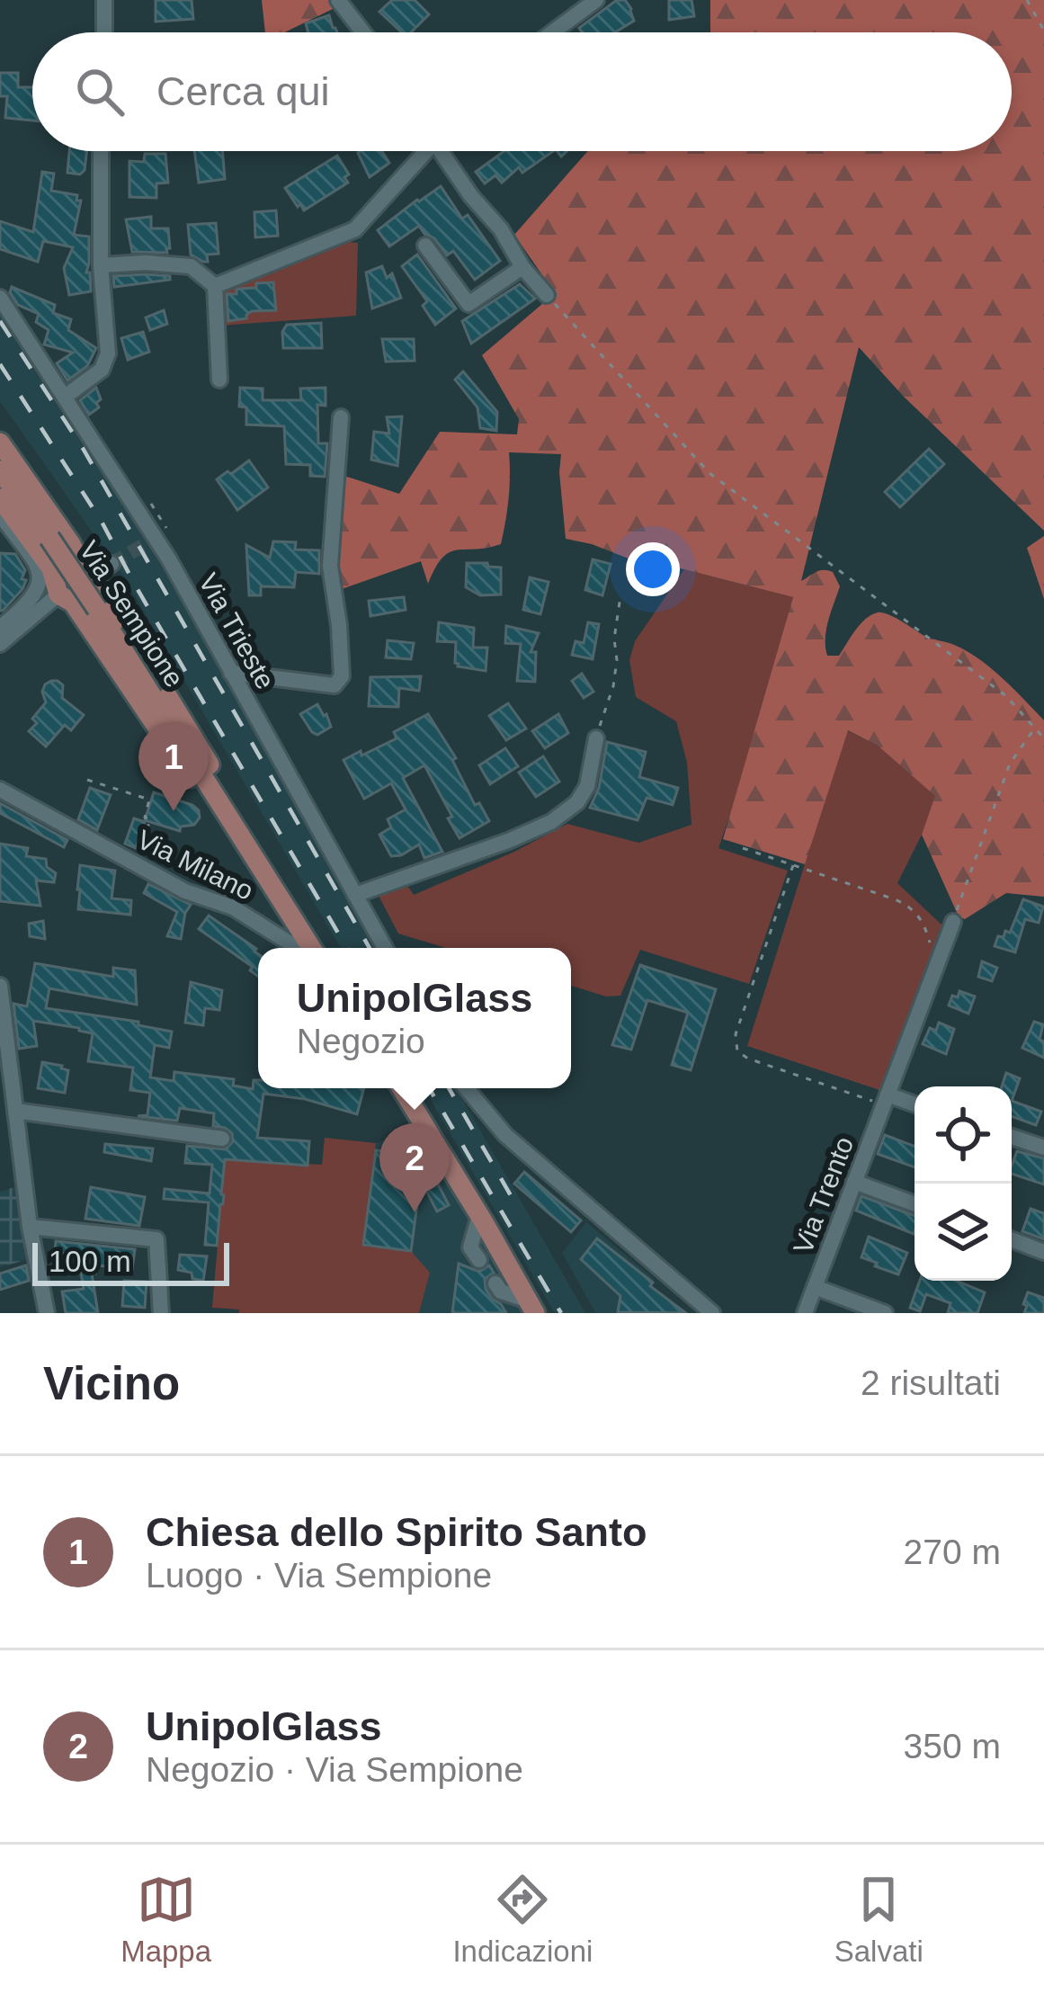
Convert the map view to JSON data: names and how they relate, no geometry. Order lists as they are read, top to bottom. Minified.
{"streets":{"main road":["Via Sempione"],"street":["Via Trieste","Via Milano","Via Trento"]},"scale_bar":"100 m","page":{"search":"Cerca qui","pins":["1","2"],"popup":["UnipolGlass","Negozio"],"scale":"100 m","heading":["Vicino","2 risultati"],"list":[{"mark":"1","name":"Chiesa dello Spirito Santo","note":"Luogo · Via Sempione","value":"270 m"},{"mark":"2","name":"UnipolGlass","note":"Negozio · Via Sempione","value":"350 m"}],"nav":["Mappa","Indicazioni","Salvati"]}}
